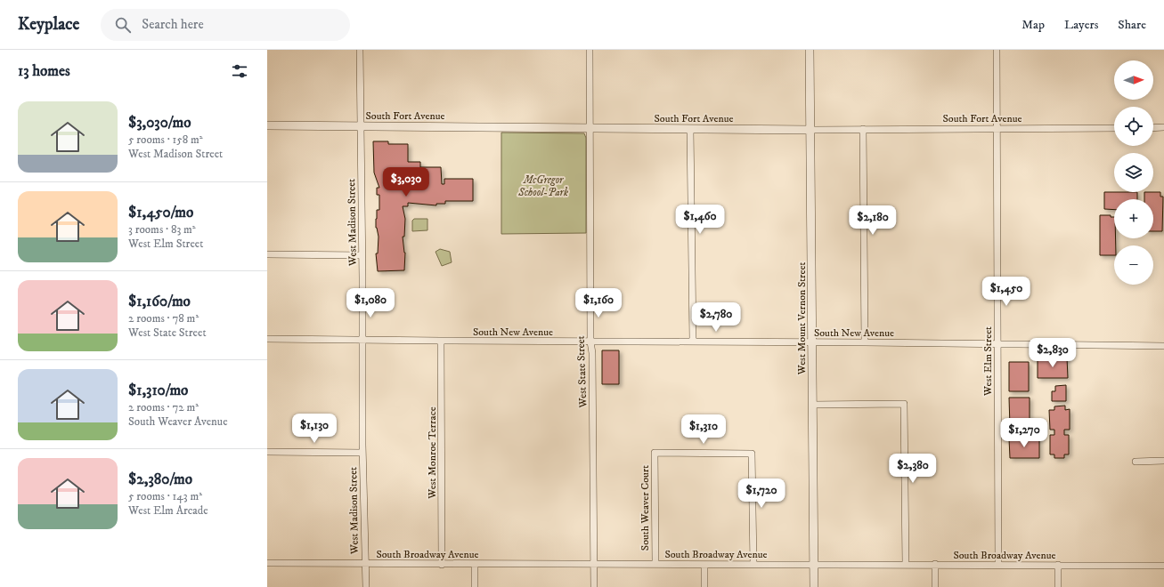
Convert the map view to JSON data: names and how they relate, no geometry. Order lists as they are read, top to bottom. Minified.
{"streets":{"street":["South Fort Avenue","West Madison Street","West Mount Vernon Street","South New Avenue","West Elm Street","West State Street","West Monroe Terrace","South Weaver Court","South Broadway Avenue"]},"crossings":[["South Fort Avenue","West Madison Street"],["South Fort Avenue","West Mount Vernon Street"],["South Fort Avenue","West Elm Street"],["South Fort Avenue","West State Street"],["West Madison Street","South New Avenue"],["West Madison Street","South Broadway Avenue"],["West Mount Vernon Street","South New Avenue"],["West Mount Vernon Street","South Broadway Avenue"],["South New Avenue","West Elm Street"],["South New Avenue","West State Street"],["South New Avenue","West Monroe Terrace"],["West Elm Street","South Broadway Avenue"],["West State Street","South Broadway Avenue"],["West Monroe Terrace","South Broadway Avenue"],["South Weaver Court","South Broadway Avenue"]],"parks":["McGregor School-Park"],"north":"right","page":{"header":"Keyplace","search":"Search here","nav":["Map","Layers","Share"],"heading":"13 homes","map_buttons":["+","−"],"list":[{"name":"$3,030/mo","note":"5 rooms · 158 m² · West Madison Street"},{"name":"$1,450/mo","note":"3 rooms · 83 m² · West Elm Street"},{"name":"$1,160/mo","note":"2 rooms · 78 m² · West State Street"},{"name":"$1,310/mo","note":"2 rooms · 72 m² · South Weaver Avenue"},{"name":"$2,380/mo","note":"5 rooms · 143 m² · West Elm Arcade"}],"price":["$3,030","$1,460","$2,180","$1,450","$1,080","$1,160","$2,780","$2,830","$1,130","$1,310","$1,270","$2,380","$1,720"]}}
